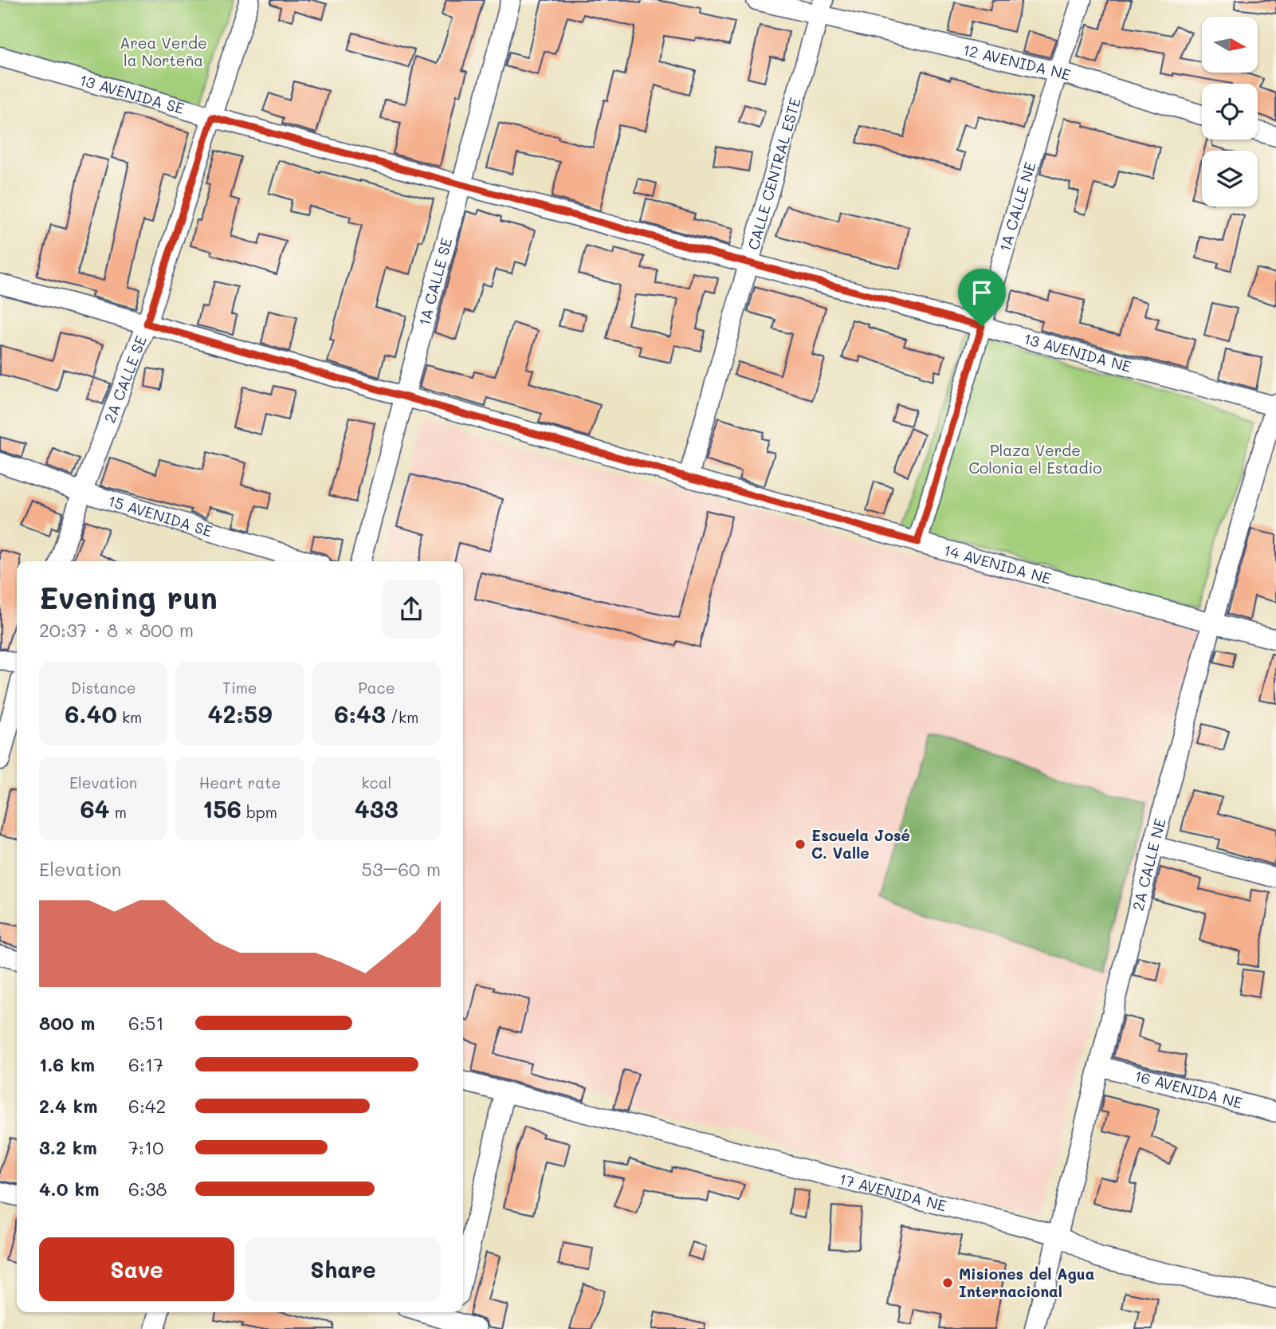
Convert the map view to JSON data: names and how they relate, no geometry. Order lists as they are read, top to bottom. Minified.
{"streets":{"street":["12 AVENIDA NE","13 AVENIDA SE","CALLE CENTRAL ESTE","1A CALLE NE","1A CALLE SE","13 AVENIDA NE","2A CALLE SE","15 AVENIDA SE","14 AVENIDA NE","2A CALLE NE","16 AVENIDA NE","17 AVENIDA NE"]},"crossings":[["12 AVENIDA NE","CALLE CENTRAL ESTE"],["12 AVENIDA NE","1A CALLE NE"],["13 AVENIDA SE","CALLE CENTRAL ESTE"],["13 AVENIDA SE","1A CALLE SE"],["13 AVENIDA SE","13 AVENIDA NE"],["13 AVENIDA SE","2A CALLE SE"],["CALLE CENTRAL ESTE","13 AVENIDA NE"],["CALLE CENTRAL ESTE","14 AVENIDA NE"],["1A CALLE NE","13 AVENIDA NE"],["1A CALLE NE","14 AVENIDA NE"],["1A CALLE SE","14 AVENIDA NE"],["13 AVENIDA NE","2A CALLE NE"],["2A CALLE SE","15 AVENIDA SE"],["2A CALLE SE","14 AVENIDA NE"],["14 AVENIDA NE","2A CALLE NE"],["2A CALLE NE","16 AVENIDA NE"],["2A CALLE NE","17 AVENIDA NE"]],"parks":["Area Verde la Norteña","Plaza Verde Colonia el Estadio"],"places":["Escuela José C. Valle","Misiones del Agua Internacional"],"north":"right","page":{"heading":["Evening run","20:37 · 8 × 800 m"],"stats":[["Distance","6.40 km"],["Time","42:59"],["Pace","6:43 /km"],["Elevation","64 m"],["Heart rate","156 bpm"],["kcal","433"]],"chart":["Elevation","53–60 m"],"list":[{"name":"800 m","note":"6:51"},{"name":"1.6 km","note":"6:17"},{"name":"2.4 km","note":"6:42"},{"name":"3.2 km","note":"7:10"},{"name":"4.0 km","note":"6:38"}],"buttons":["Save","Share"]}}
